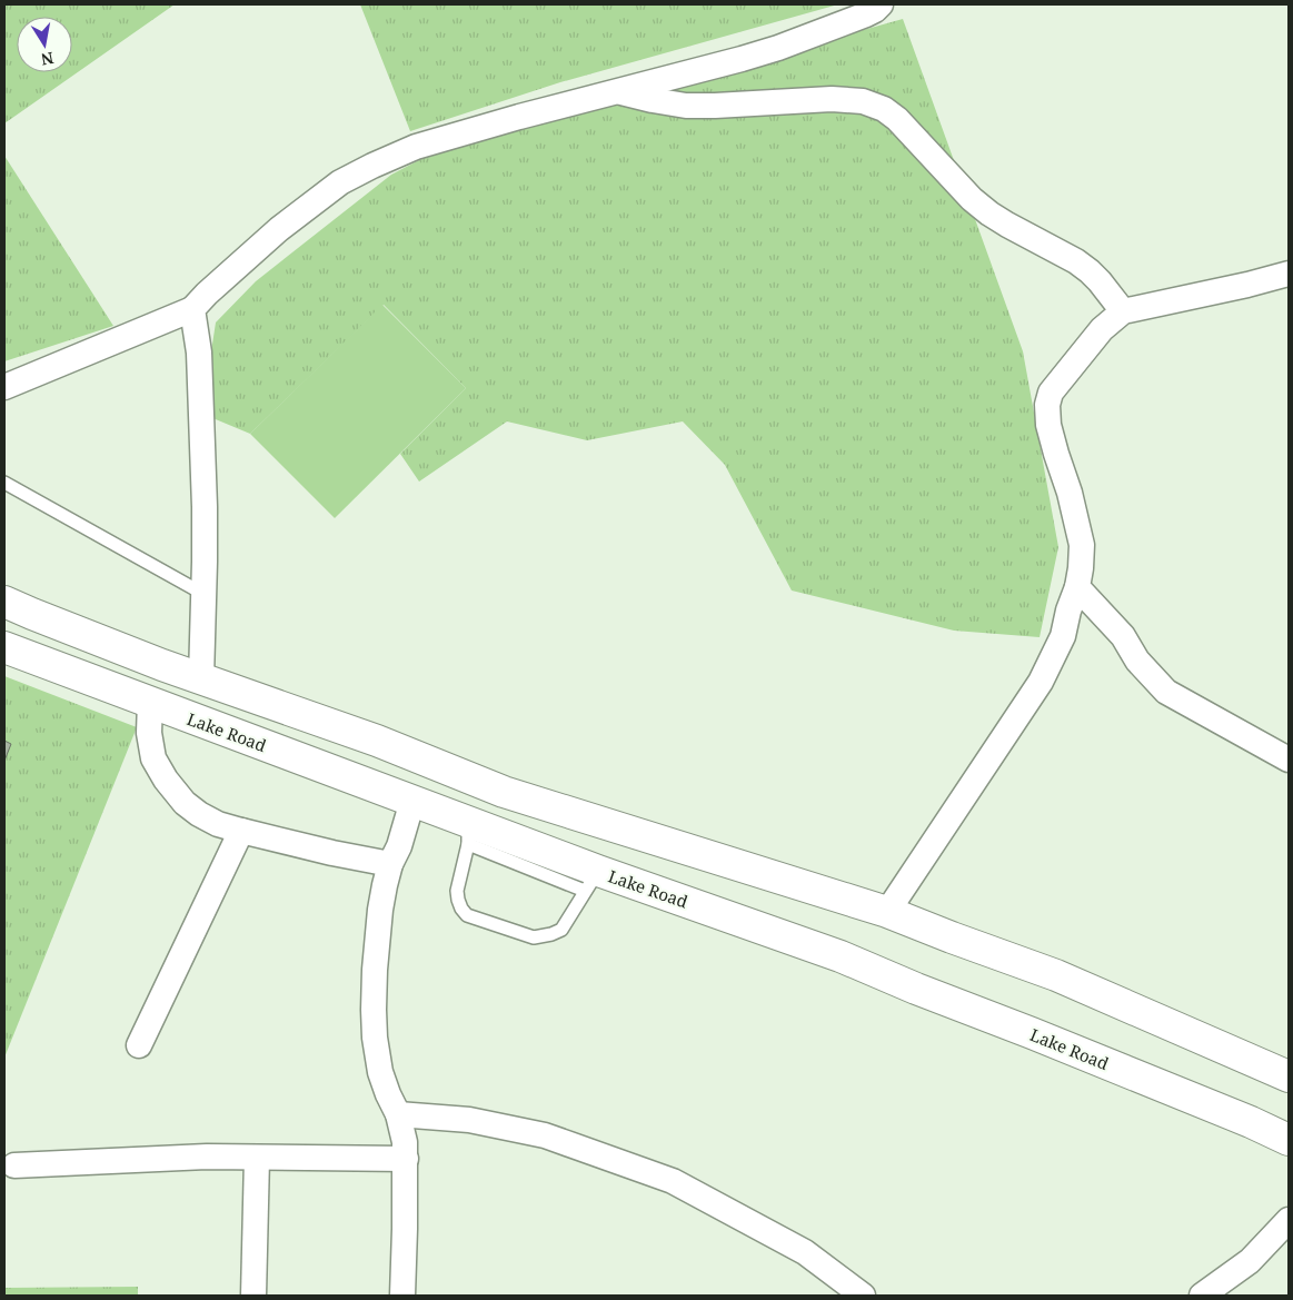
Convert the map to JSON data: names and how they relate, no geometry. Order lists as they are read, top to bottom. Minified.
{"streets":{"main road":["Lake Road"]},"north":"bottom"}
